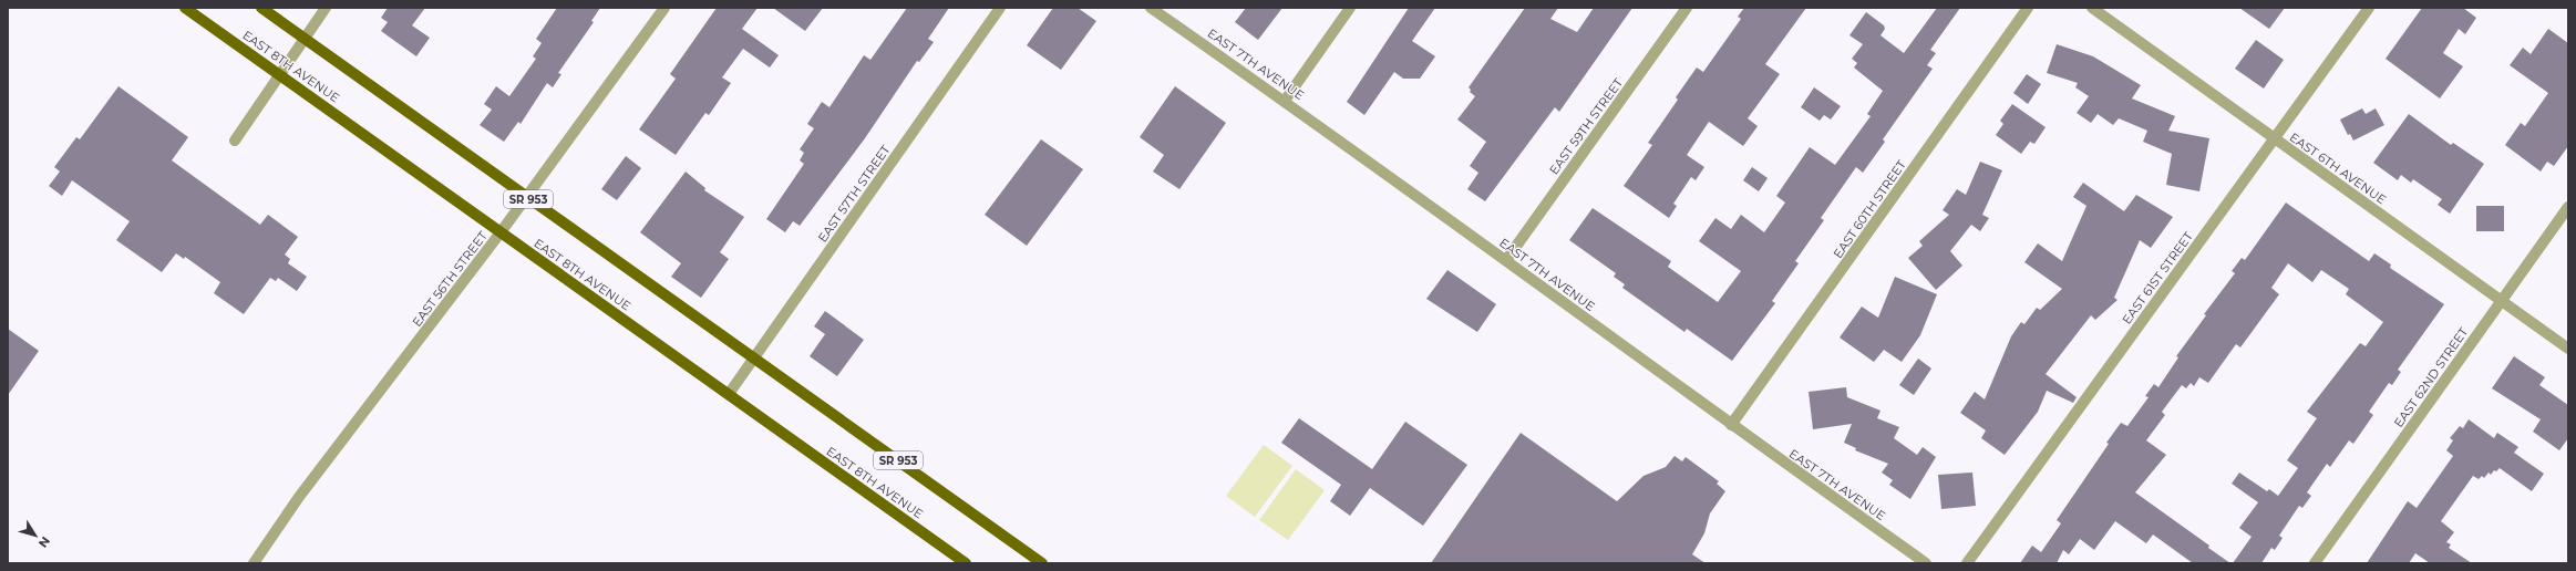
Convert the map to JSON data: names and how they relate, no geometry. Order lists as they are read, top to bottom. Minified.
{"streets":{"main road":["EAST 8TH AVENUE","SR 953"],"street":["EAST 7TH AVENUE","EAST 59TH STREET","EAST 6TH AVENUE","EAST 57TH STREET","EAST 60TH STREET","EAST 61ST STREET","EAST 56TH STREET","EAST 62ND STREET"]},"crossings":[["EAST 7TH AVENUE","EAST 59TH STREET"],["EAST 7TH AVENUE","EAST 60TH STREET"],["EAST 8TH AVENUE","EAST 57TH STREET"],["EAST 8TH AVENUE","EAST 56TH STREET"],["EAST 6TH AVENUE","EAST 61ST STREET"],["EAST 6TH AVENUE","EAST 62ND STREET"],["EAST 57TH STREET","SR 953"],["SR 953","EAST 56TH STREET"]],"north":"bottom right"}
